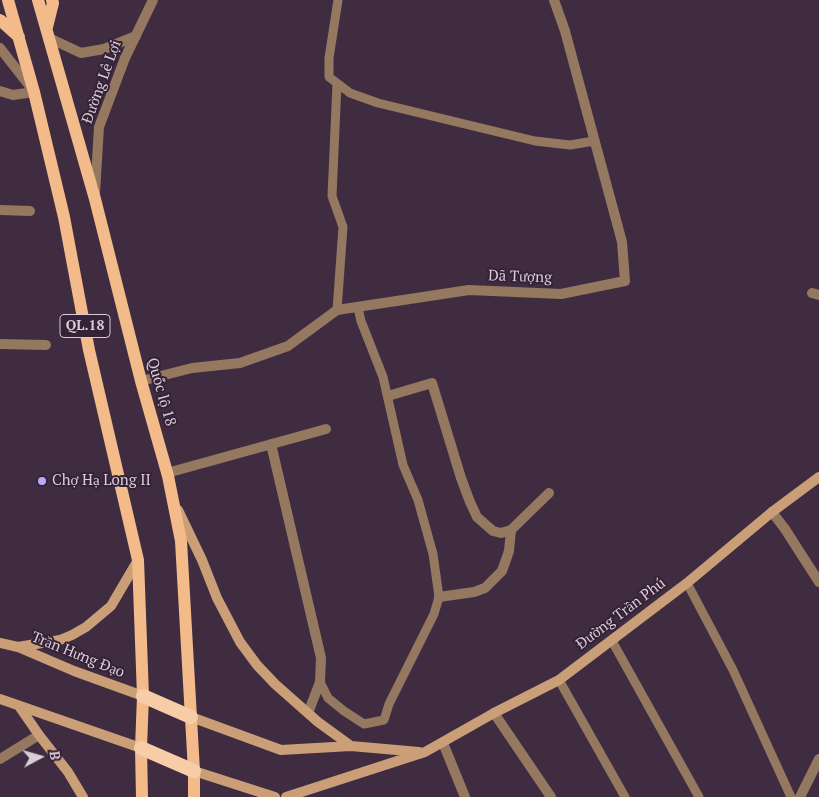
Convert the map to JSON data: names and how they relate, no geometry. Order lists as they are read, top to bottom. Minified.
{"streets":{"main road":["QL.18","Quốc lộ 18","Đường Trần Phú","Trần Hưng Đạo"],"street":["Đường Lê Lợi","Dã Tượng"]},"crossings":[["Đường Lê Lợi","Quốc lộ 18"],["QL.18","Quốc lộ 18"],["QL.18","Trần Hưng Đạo"]],"places":["Chợ Hạ Long II"],"north":"right"}
